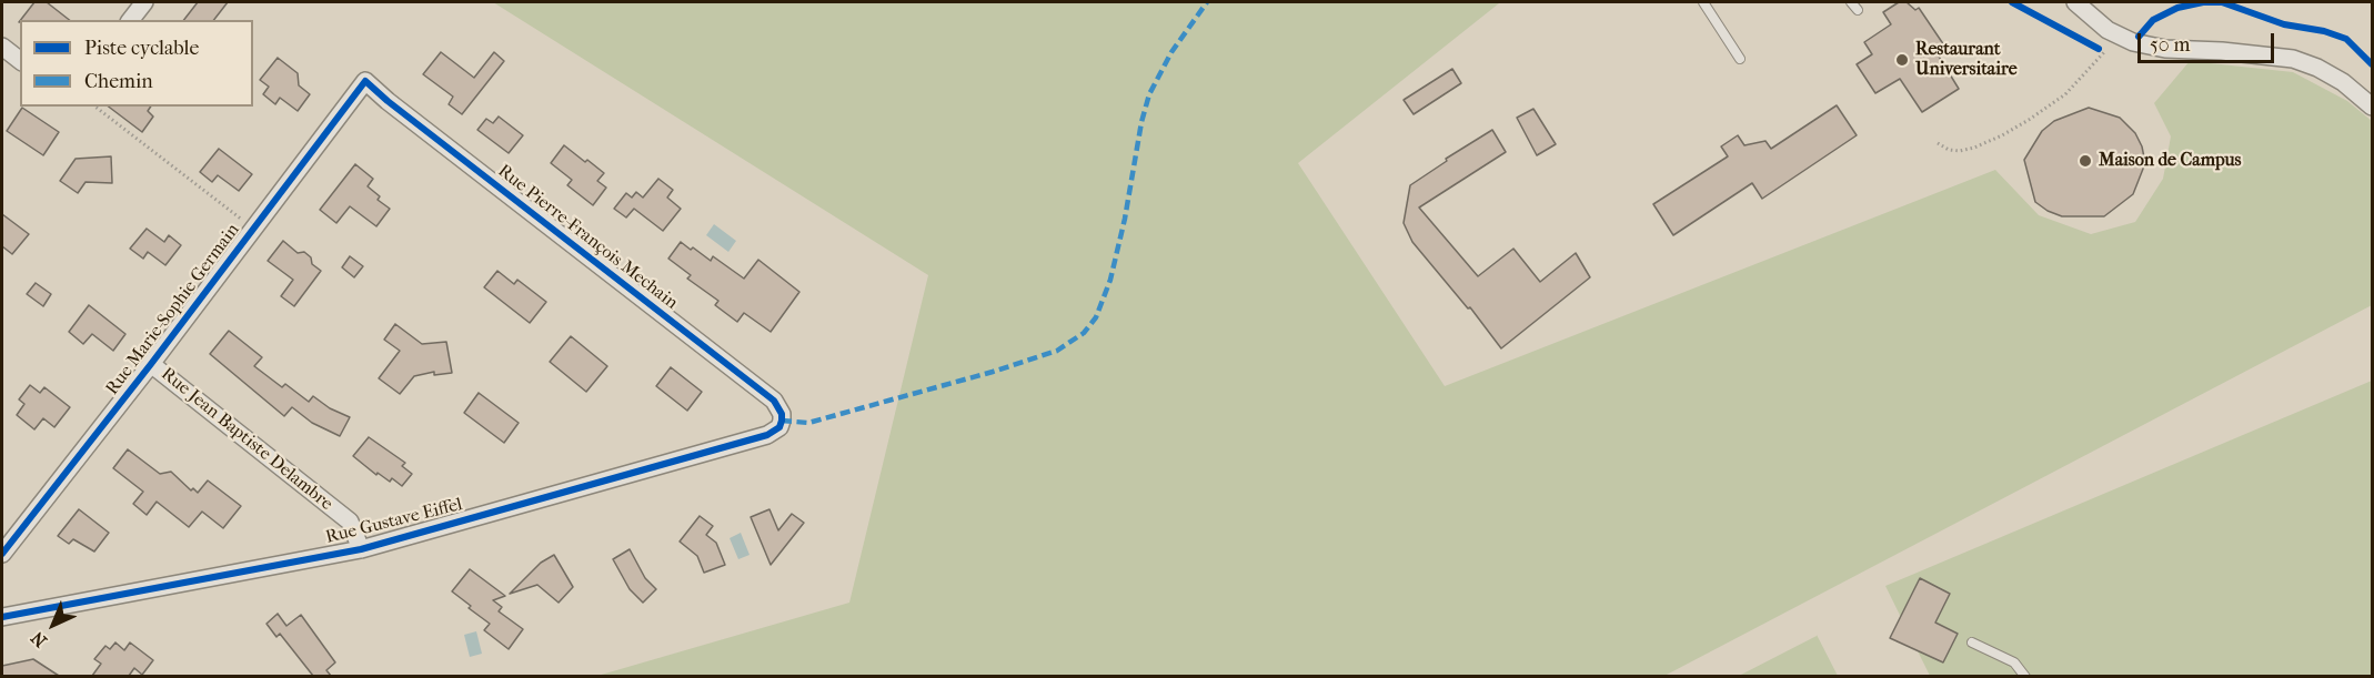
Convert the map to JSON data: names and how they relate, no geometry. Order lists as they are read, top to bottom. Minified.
{"streets":{"street":["Rue Pierre-François Mechain","Rue Marie-Sophie Germain","Rue Jean Baptiste Delambre","Rue Gustave Eiffel"]},"crossings":[["Rue Pierre-François Mechain","Rue Marie-Sophie Germain"],["Rue Pierre-François Mechain","Rue Gustave Eiffel"],["Rue Marie-Sophie Germain","Rue Jean Baptiste Delambre"],["Rue Jean Baptiste Delambre","Rue Gustave Eiffel"]],"places":["Restaurant Universitaire","Maison de Campus"],"legend":["Piste cyclable","Chemin"],"scale_bar":"50 m","north":"bottom left"}
